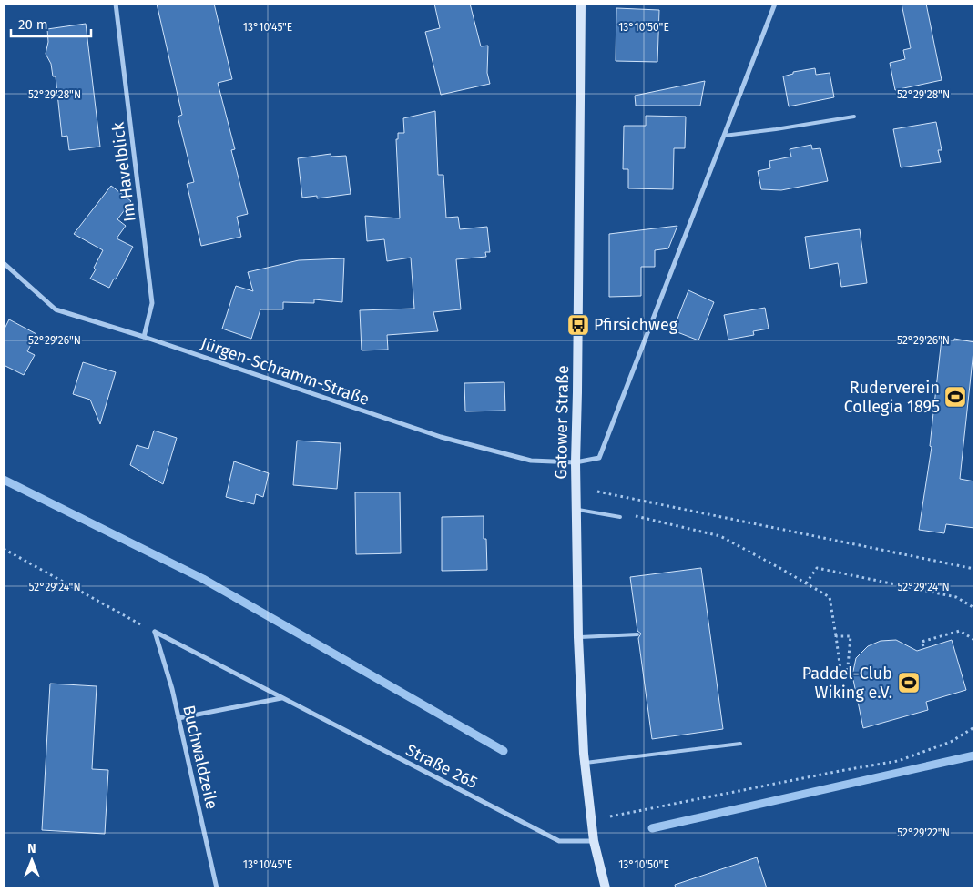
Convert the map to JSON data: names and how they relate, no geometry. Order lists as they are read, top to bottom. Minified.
{"streets":{"main road":["Gatower Straße"],"street":["Im Havelblick","Jürgen-Schramm-Straße","Buchwaldzeile","Straße 265"]},"crossings":[["Im Havelblick","Jürgen-Schramm-Straße"],["Jürgen-Schramm-Straße","Gatower Straße"],["Gatower Straße","Straße 265"],["Buchwaldzeile","Straße 265"]],"places":{"bus stop":["Pfirsichweg"],"sports":["Ruderverein Collegia 1895","Paddel-Club Wiking e.V."]},"scale_bar":"20 m","north":"top","coordinates":["13°10'45\"E","13°10'50\"E","52°29'28\"N","52°29'26\"N","52°29'24\"N","52°29'22\"N"]}
